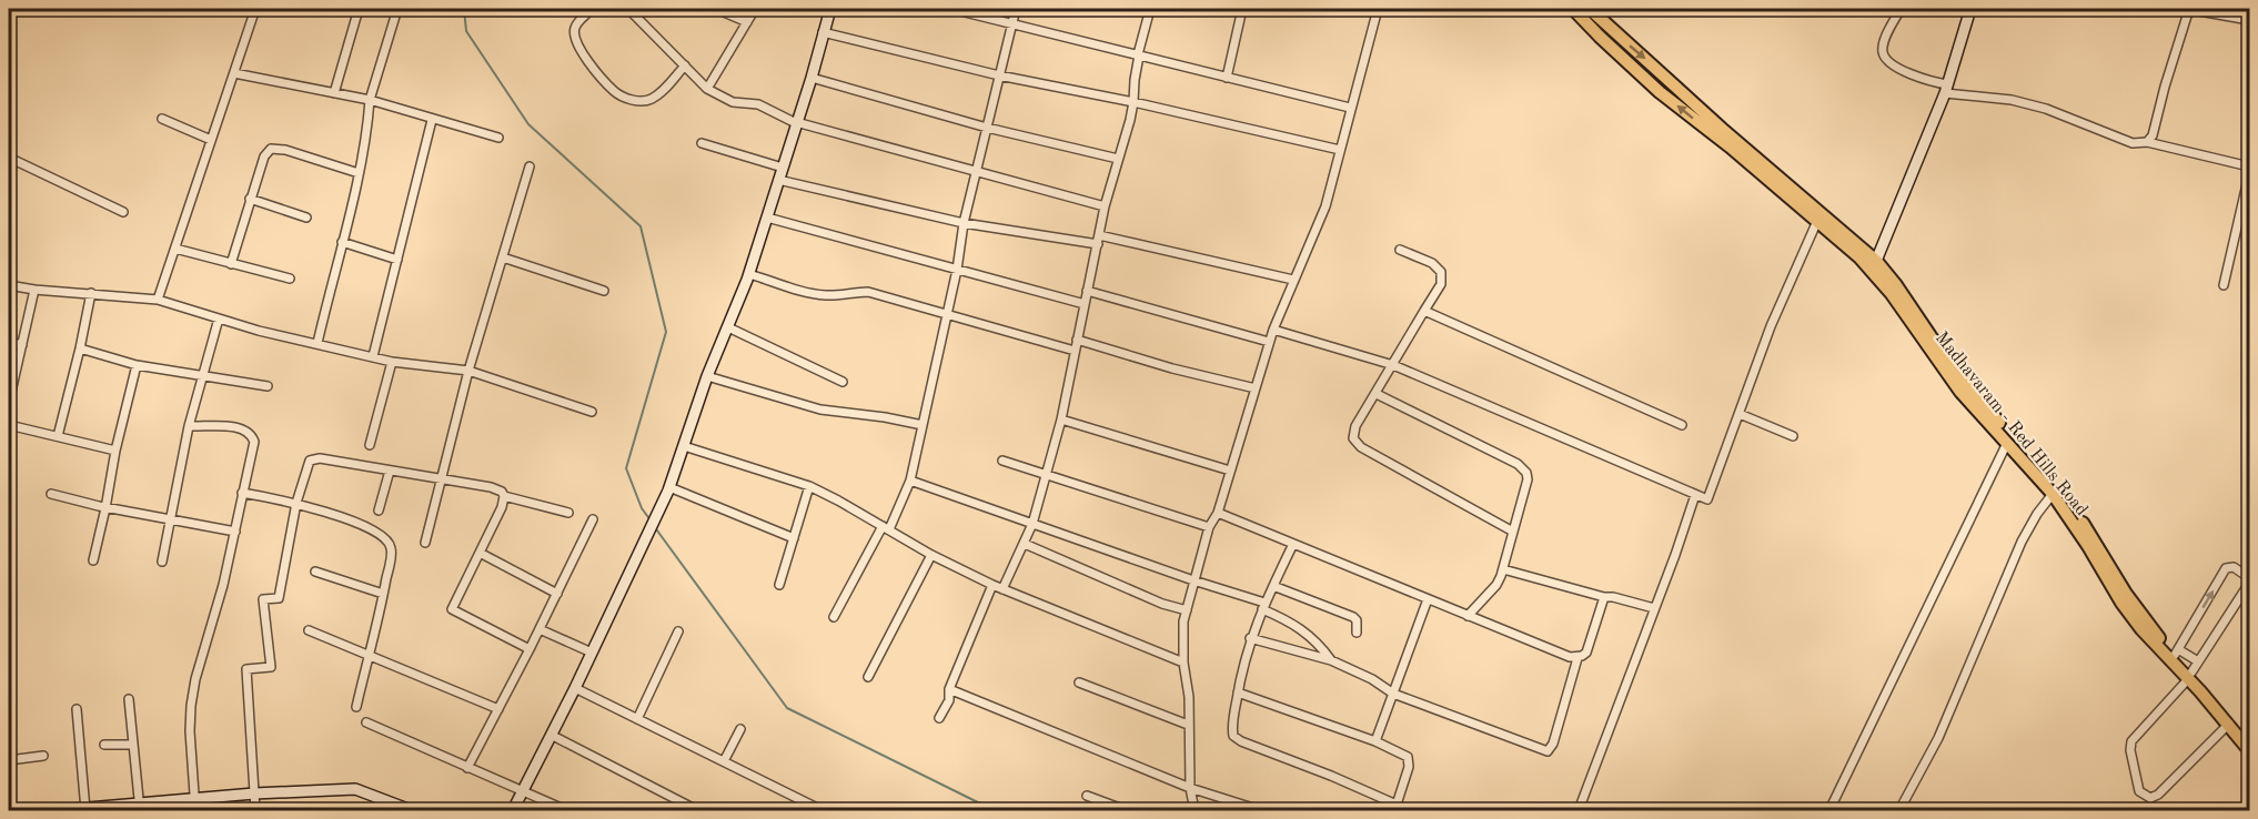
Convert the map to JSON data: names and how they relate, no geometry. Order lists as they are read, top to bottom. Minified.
{"streets":{"main road":["Madhavaram - Red Hills Road"]}}
